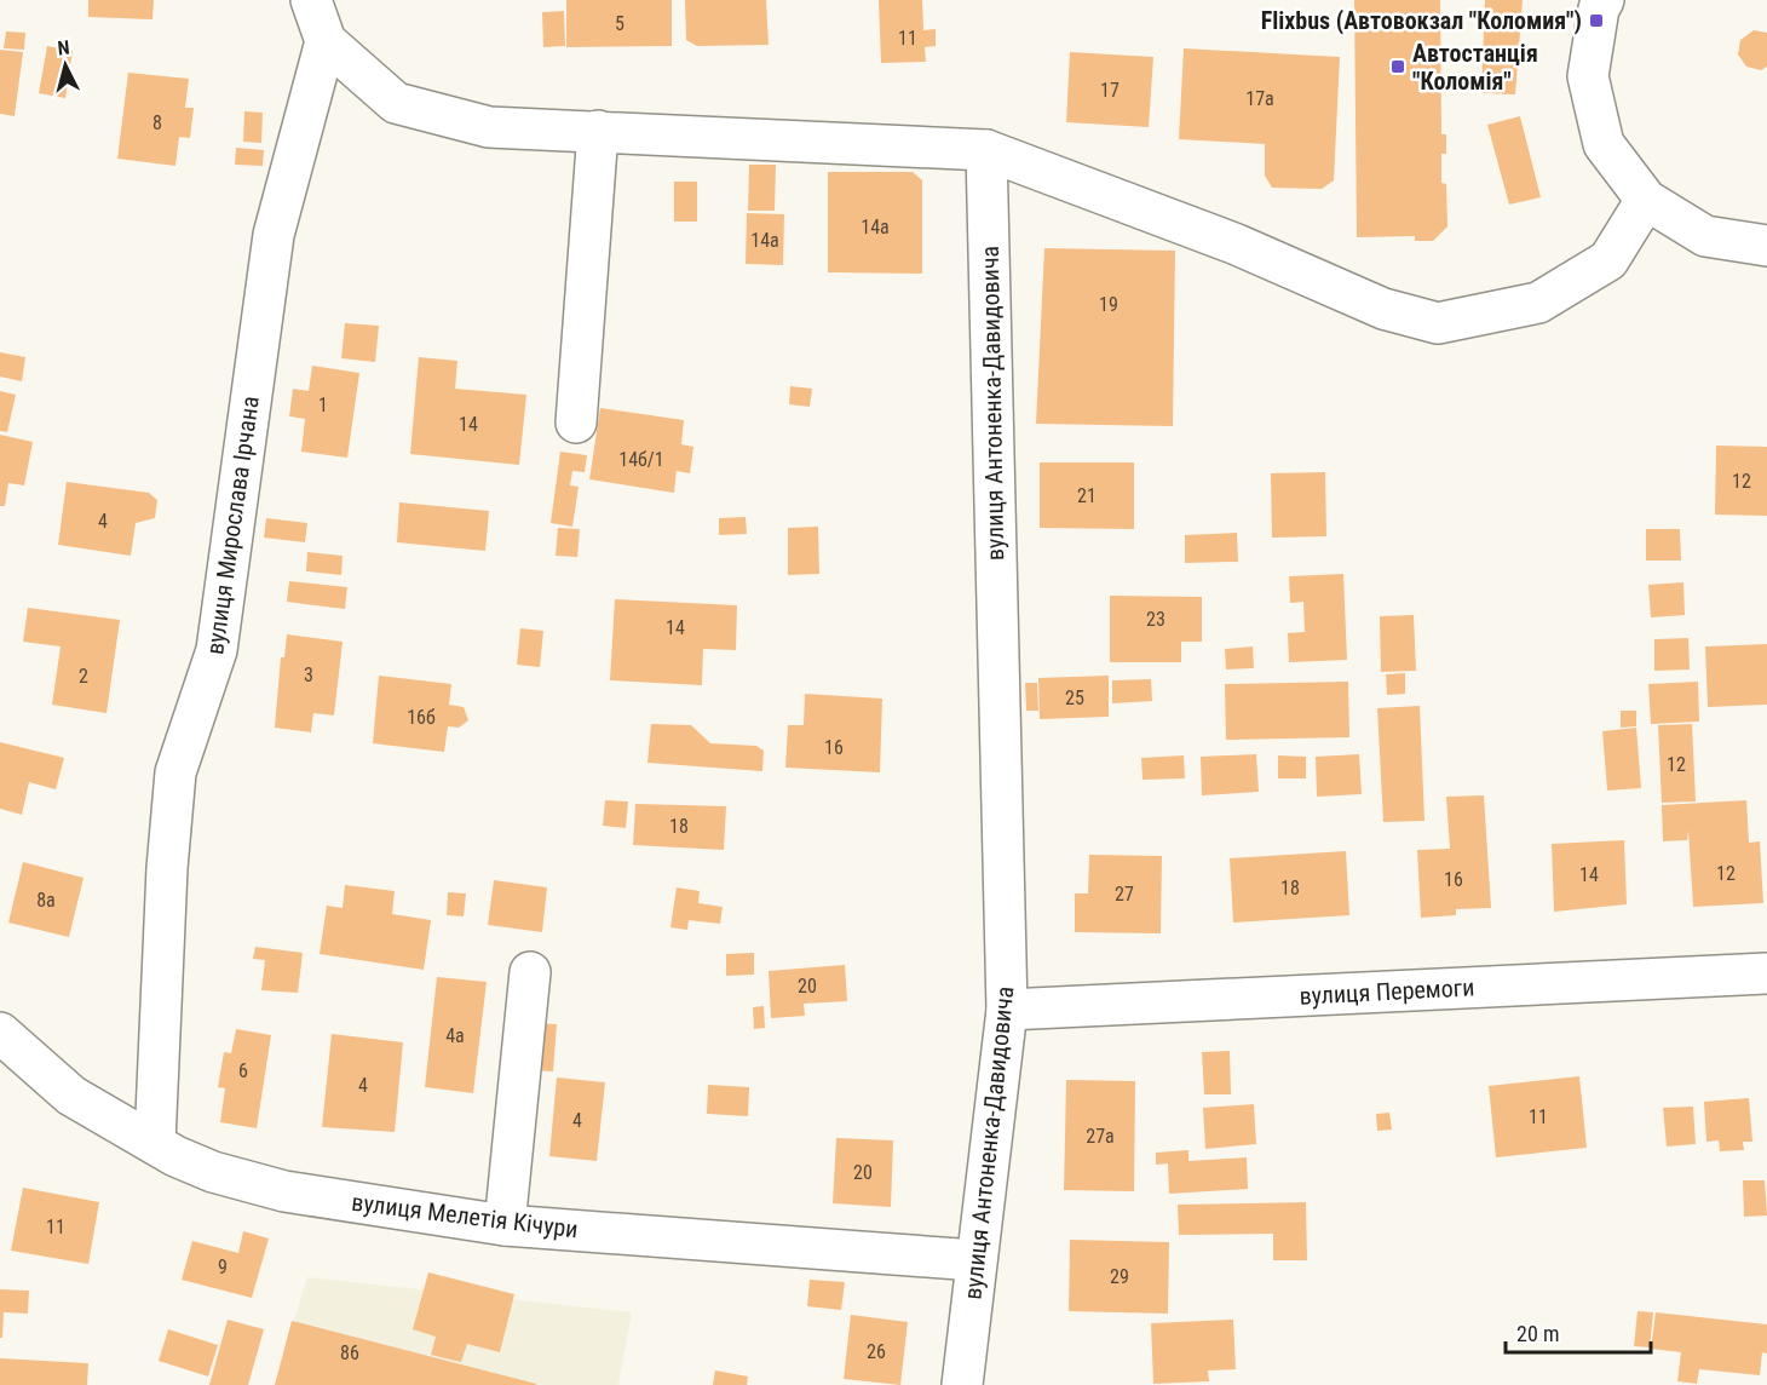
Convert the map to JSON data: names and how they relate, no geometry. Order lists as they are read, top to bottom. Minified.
{"streets":{"street":["вулиця Антоненка-Давидовича","вулиця Мирослава Ірчана","вулиця Перемоги","вулиця Мелетія Кічури"]},"crossings":[["вулиця Антоненка-Давидовича","вулиця Перемоги"],["вулиця Антоненка-Давидовича","вулиця Мелетія Кічури"],["вулиця Мирослава Ірчана","вулиця Мелетія Кічури"]],"places":{"transit":["Flixbus (Автовокзал \"Коломия\")","Автостанція \"Коломія\""]},"house_numbers":["5","11","17","17а","8","14а","14а","19","1","14","14б/1","12","21","4","23","14","3","2","25","16б","16","12","18","12","14","16","18","27","8а","20","4а","6","4","11","4","27а","20","11","9","29","26","86"],"scale_bar":"20 m","north":"top"}
